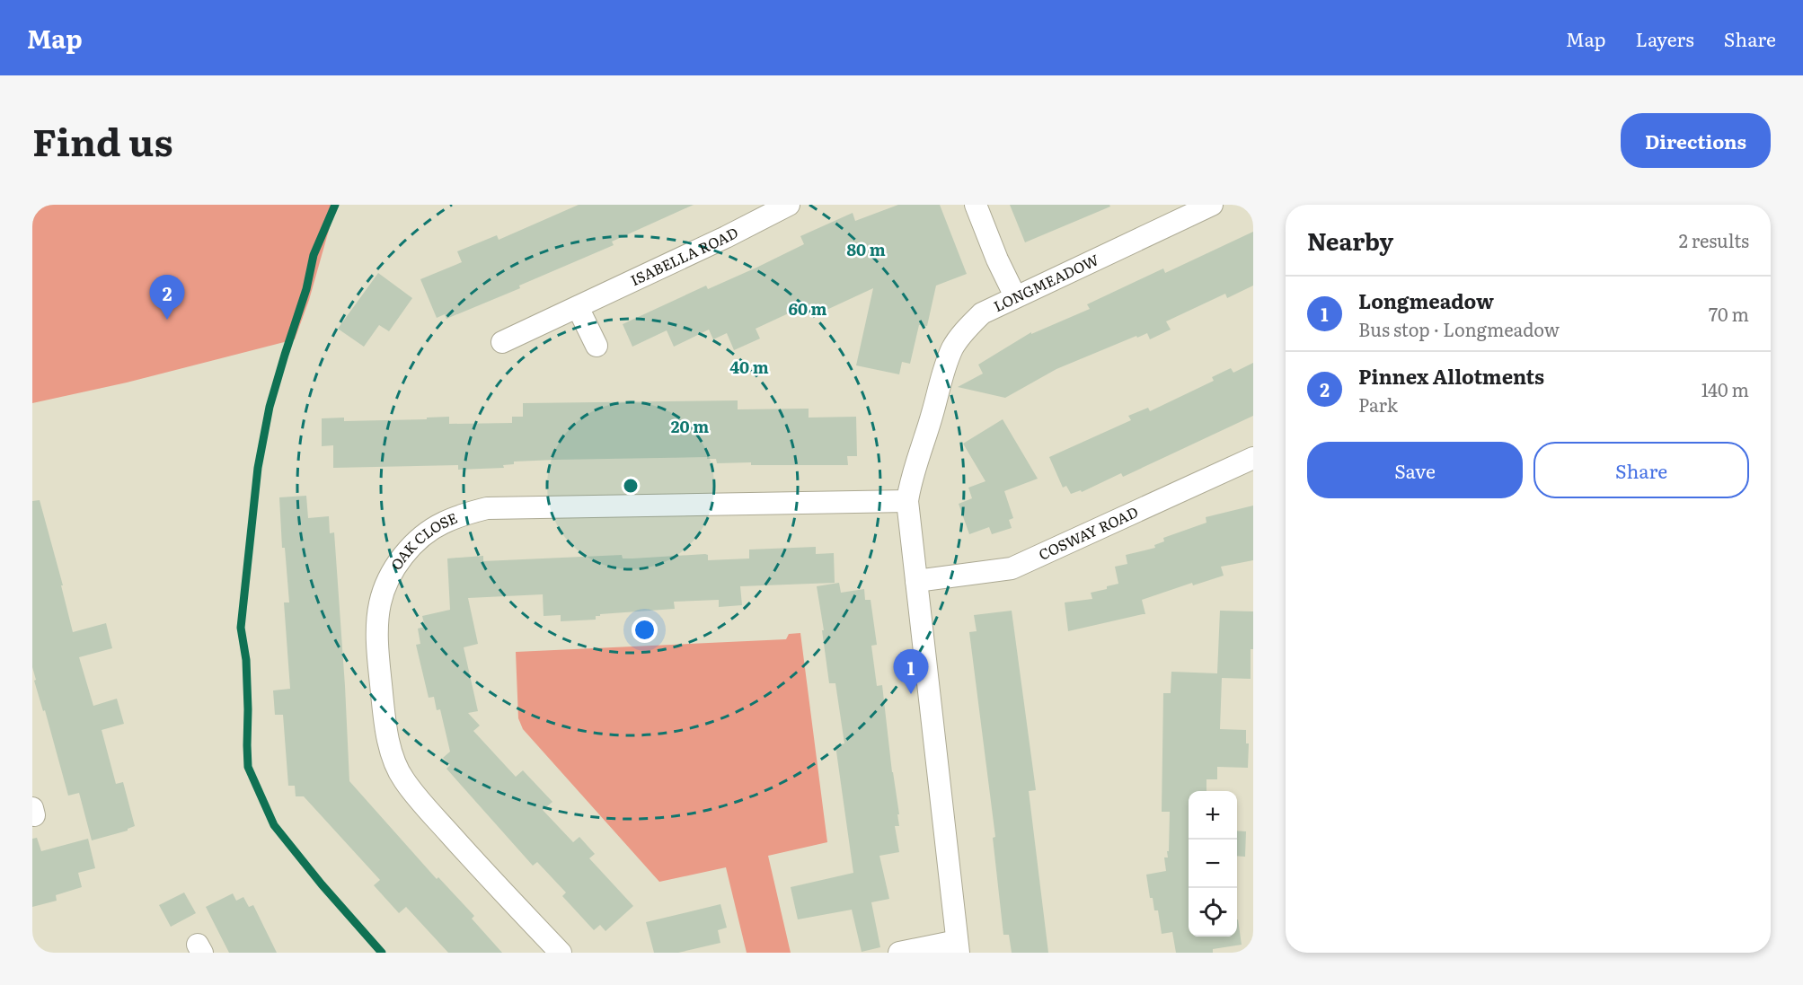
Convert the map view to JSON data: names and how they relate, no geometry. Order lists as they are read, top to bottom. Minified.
{"streets":{"street":["ISABELLA ROAD","LONGMEADOW","COSWAY ROAD","OAK CLOSE"]},"crossings":[["LONGMEADOW","COSWAY ROAD"],["LONGMEADOW","OAK CLOSE"]],"page":{"header":"Map","nav":["Map","Layers","Share"],"title":"Find us","buttons":["Directions",["Save","Share"]],"heading":["Nearby","2 results"],"pins":["2","1"],"list":[{"mark":"1","name":"Longmeadow","note":"Bus stop · Longmeadow","value":"70 m"},{"mark":"2","name":"Pinnex Allotments","note":"Park","value":"140 m"}],"map_buttons":["+","−"]},"rings":["80 m","60 m","40 m","20 m"]}
